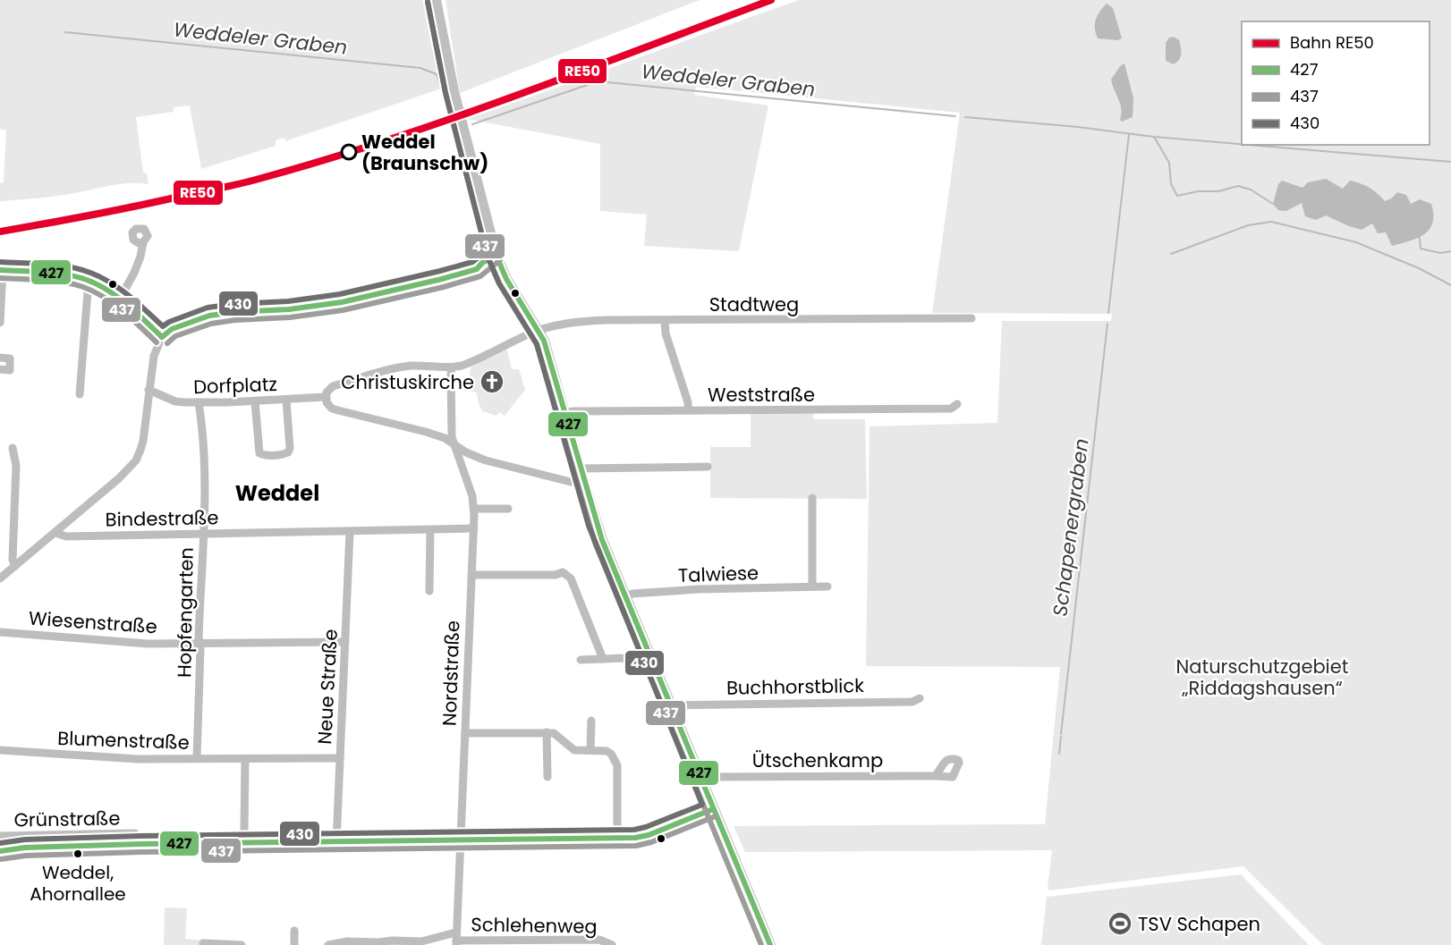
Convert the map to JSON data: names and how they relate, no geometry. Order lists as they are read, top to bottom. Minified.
{"streets":{"street":["Stadtweg","Dorfplatz","Weststraße","Bindestraße","Talwiese","Hopfengarten","Wiesenstraße","Nordstraße","Neue Straße","Buchhorstblick","Blumenstraße","Ütschenkamp","Grünstraße","Schlehenweg"]},"crossings":[["Stadtweg","Nordstraße"],["Dorfplatz","Hopfengarten"],["Bindestraße","Hopfengarten"],["Bindestraße","Nordstraße"],["Bindestraße","Neue Straße"],["Hopfengarten","Wiesenstraße"],["Hopfengarten","Blumenstraße"],["Wiesenstraße","Neue Straße"],["Nordstraße","Schlehenweg"],["Neue Straße","Blumenstraße"]],"districts":["Weddel"],"water":["Weddeler Graben","Schapenergraben"],"parks":["Naturschutzgebiet „Riddagshausen“"],"places":{"other":["Weddel (Braunschw)","Weddel, Ahornallee"],"church":["Christuskirche"],"sports":["TSV Schapen"]},"lines":["rail line RE50","transit line 437","transit line 430","transit line 427"],"legend":["Bahn RE50","427","437","430"]}
